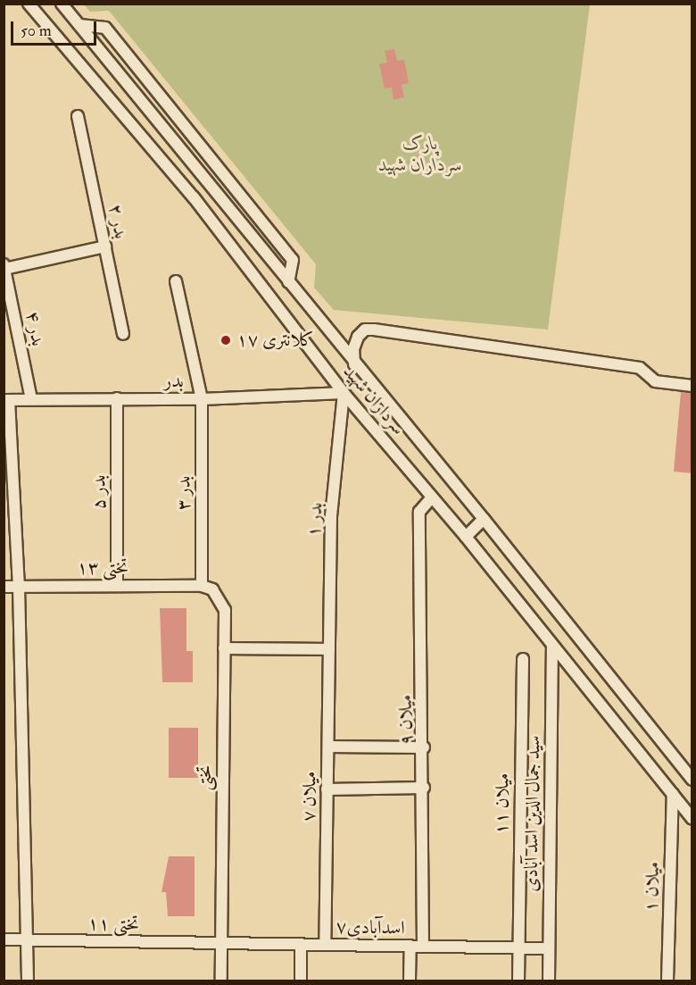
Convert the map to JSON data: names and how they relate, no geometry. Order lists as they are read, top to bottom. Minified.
{"streets":{"street":["بدر ۲","بدر ۴","بدر","سرداران شهید","بدر ۵","بدر ۳","بدر ۱","تختی ۱۳","میلان ۹","تختی","میلان ۷","میلان ۱۱","سید جمال الدین اسد آبادی","میلان ۱","تختی ۱۱","اسدآبادی۷"]},"crossings":[["بدر ۴","بدر"],["بدر","سرداران شهید"],["بدر","بدر ۵"],["بدر","بدر ۳"],["بدر","بدر ۱"],["سرداران شهید","بدر ۱"],["سرداران شهید","میلان ۹"],["سرداران شهید","سید جمال الدین اسد آبادی"],["سرداران شهید","میلان ۱"],["بدر ۵","تختی ۱۳"],["بدر ۳","تختی ۱۳"],["بدر ۳","تختی"],["بدر ۱","میلان ۷"],["تختی ۱۳","تختی"],["میلان ۹","اسدآبادی۷"],["تختی","تختی ۱۱"],["تختی","اسدآبادی۷"],["میلان ۷","اسدآبادی۷"],["میلان ۱۱","اسدآبادی۷"],["تختی ۱۱","اسدآبادی۷"]],"parks":["پارک سرداران شهید"],"places":["کلانتری ۱۷"],"scale_bar":"50 m"}
